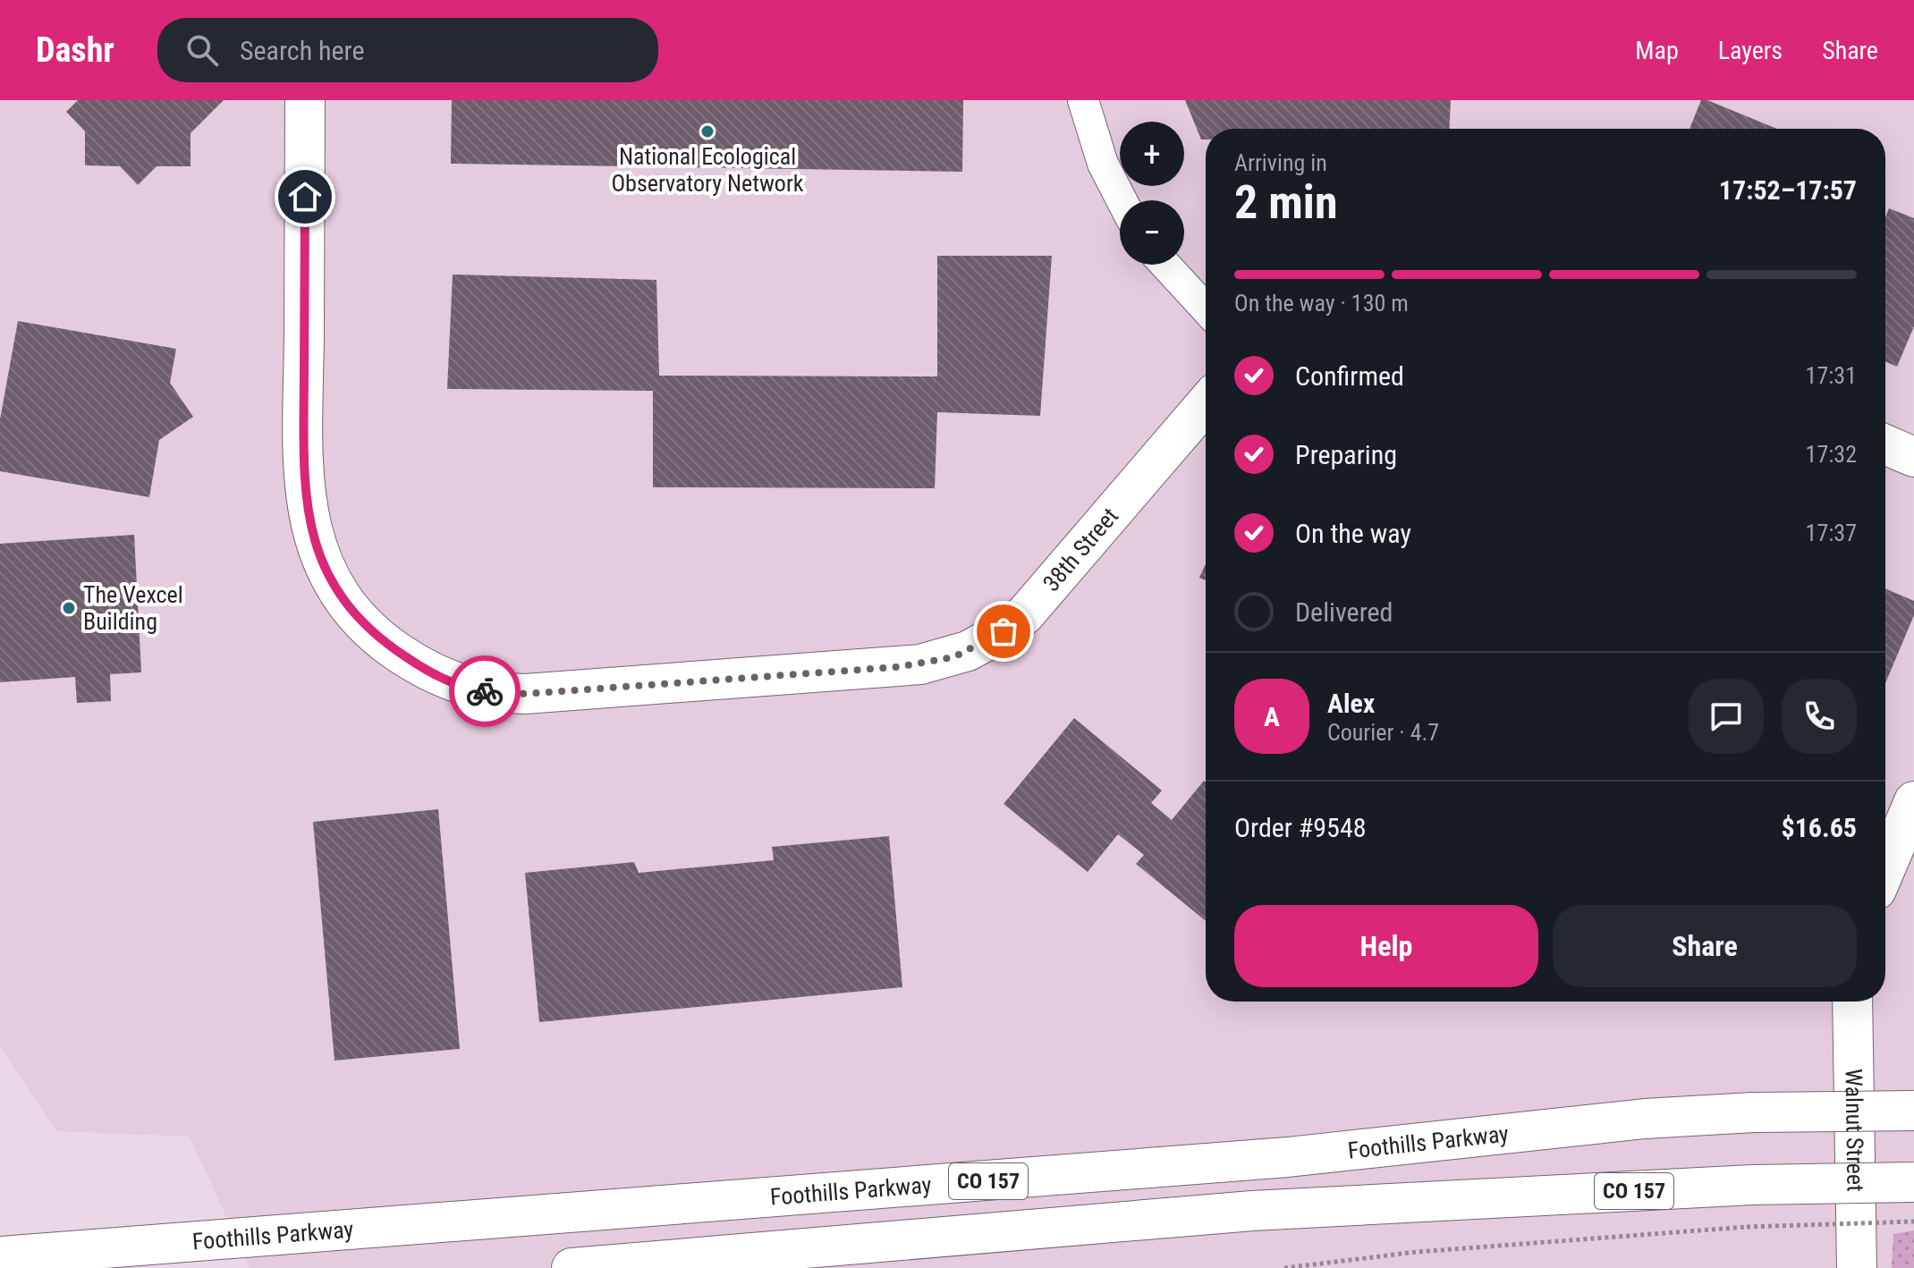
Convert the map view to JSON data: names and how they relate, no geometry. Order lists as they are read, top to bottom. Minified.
{"streets":{"main road":["38th Street","Walnut Street","Foothills Parkway","CO 157"]},"places":["National Ecological Observatory Network","The Vexcel Building"],"page":{"header":"Dashr","search":"Search here","nav":["Map","Layers","Share"],"map_buttons":["+","−"],"heading":["2 min","Arriving in","17:52–17:57"],"panel":["Alex","Courier · 4.7","Order #9548","$16.65"],"bar":"On the way · 130 m","list":[["Confirmed","17:31"],["Preparing","17:32"],["On the way","17:37"],"Delivered"],"round":"A","buttons":["Help","Share"]}}
